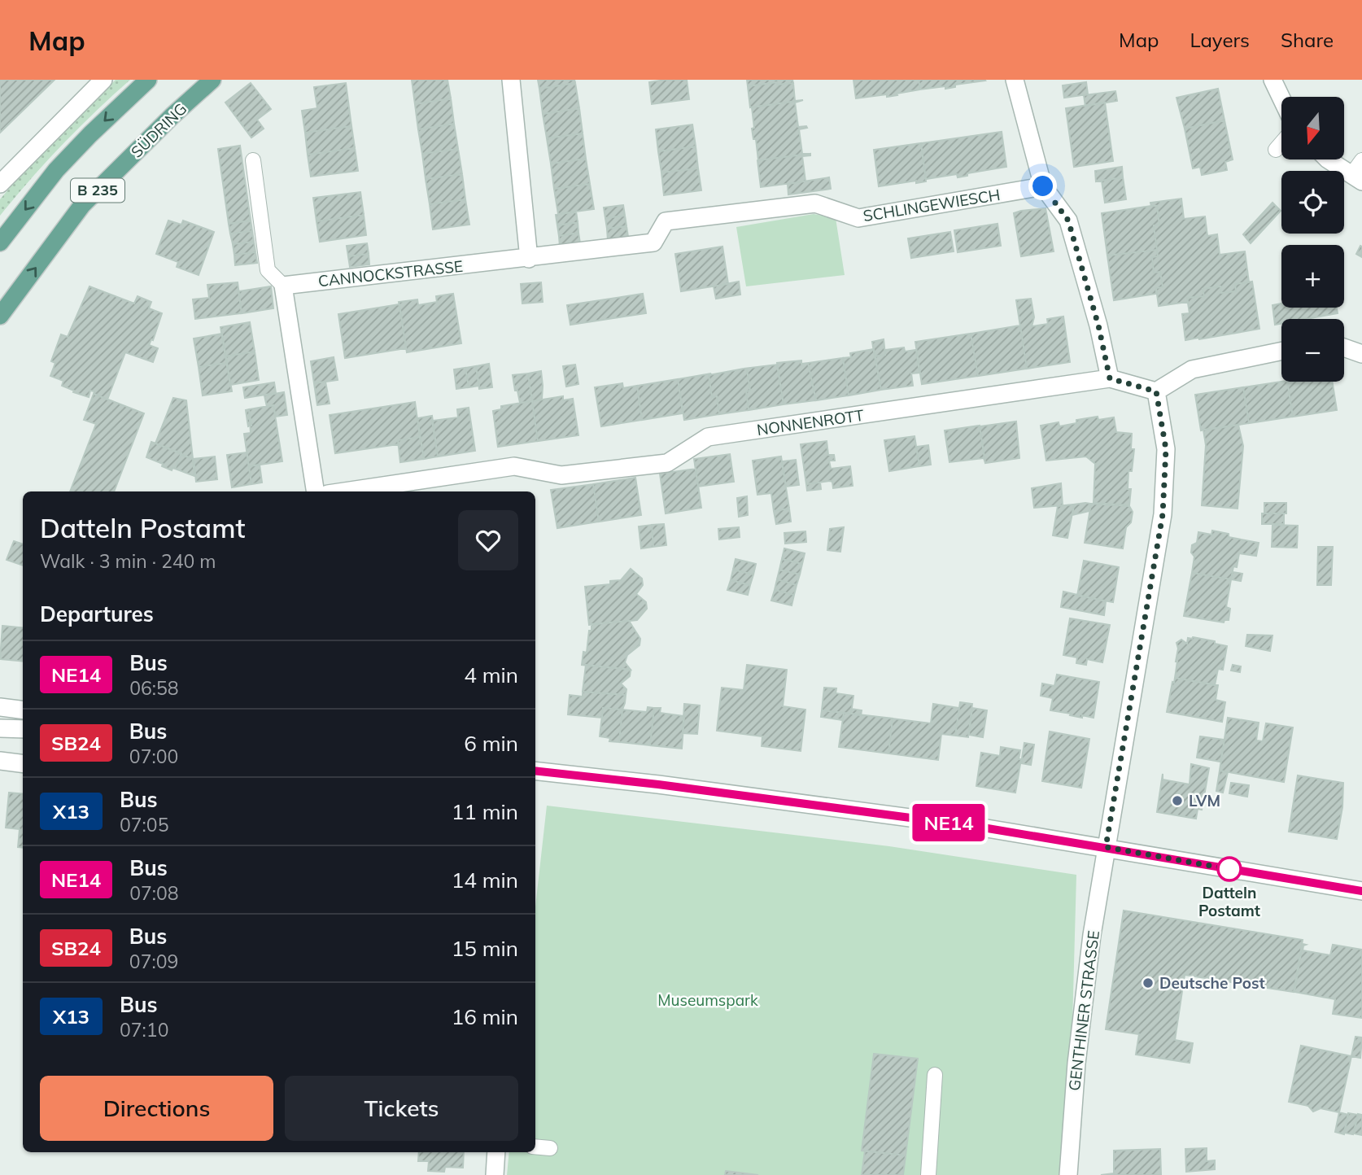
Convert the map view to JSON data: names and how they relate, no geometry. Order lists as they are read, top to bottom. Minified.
{"streets":{"main road":["SÜDRING","B 235"],"street":["SCHLINGEWIESCH","CANNOCKSTRASSE","NONNENROTT","GENTHINER STRASSE"]},"crossings":[["SCHLINGEWIESCH","CANNOCKSTRASSE"],["NONNENROTT","GENTHINER STRASSE"]],"parks":["Museumspark"],"places":["LVM","Datteln Postamt","Deutsche Post"],"lines":["bus line NE14"],"north":"bottom","page":{"header":"Map","nav":["Map","Layers","Share"],"on_map":"NE14","map_buttons":["+","−"],"heading":[["Datteln Postamt","Walk · 3 min · 240 m"],"Departures"],"list":[{"mark":"NE14","name":"Bus","note":"06:58","value":"4 min"},{"mark":"SB24","name":"Bus","note":"07:00","value":"6 min"},{"mark":"X13","name":"Bus","note":"07:05","value":"11 min"},{"mark":"NE14","name":"Bus","note":"07:08","value":"14 min"},{"mark":"SB24","name":"Bus","note":"07:09","value":"15 min"},{"mark":"X13","name":"Bus","note":"07:10","value":"16 min"}],"buttons":["Directions","Tickets"]}}
